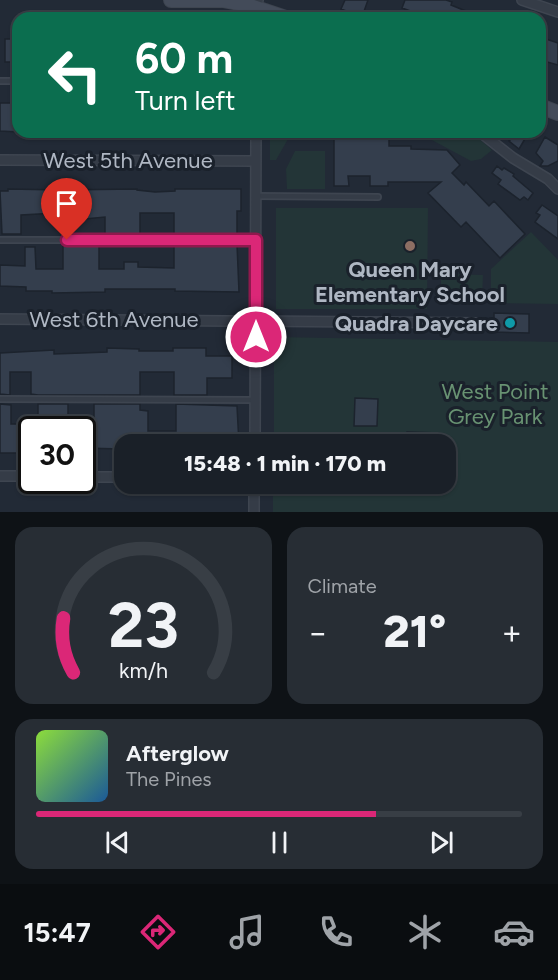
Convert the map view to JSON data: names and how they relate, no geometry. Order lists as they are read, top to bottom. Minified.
{"streets":{"street":["West 5th Avenue","West 6th Avenue"]},"parks":["West Point Grey Park"],"places":["Queen Mary Elementary School","Quadra Daycare"],"page":{"turn":["60 m","Turn left"],"limit":"30","trip":"15:48 · 1 min · 170 m","tile":"Climate","heat":["−","21°","+"],"song":["Afterglow","The Pines"],"tabs":"15:47","gauge":["23","km/h"]}}
